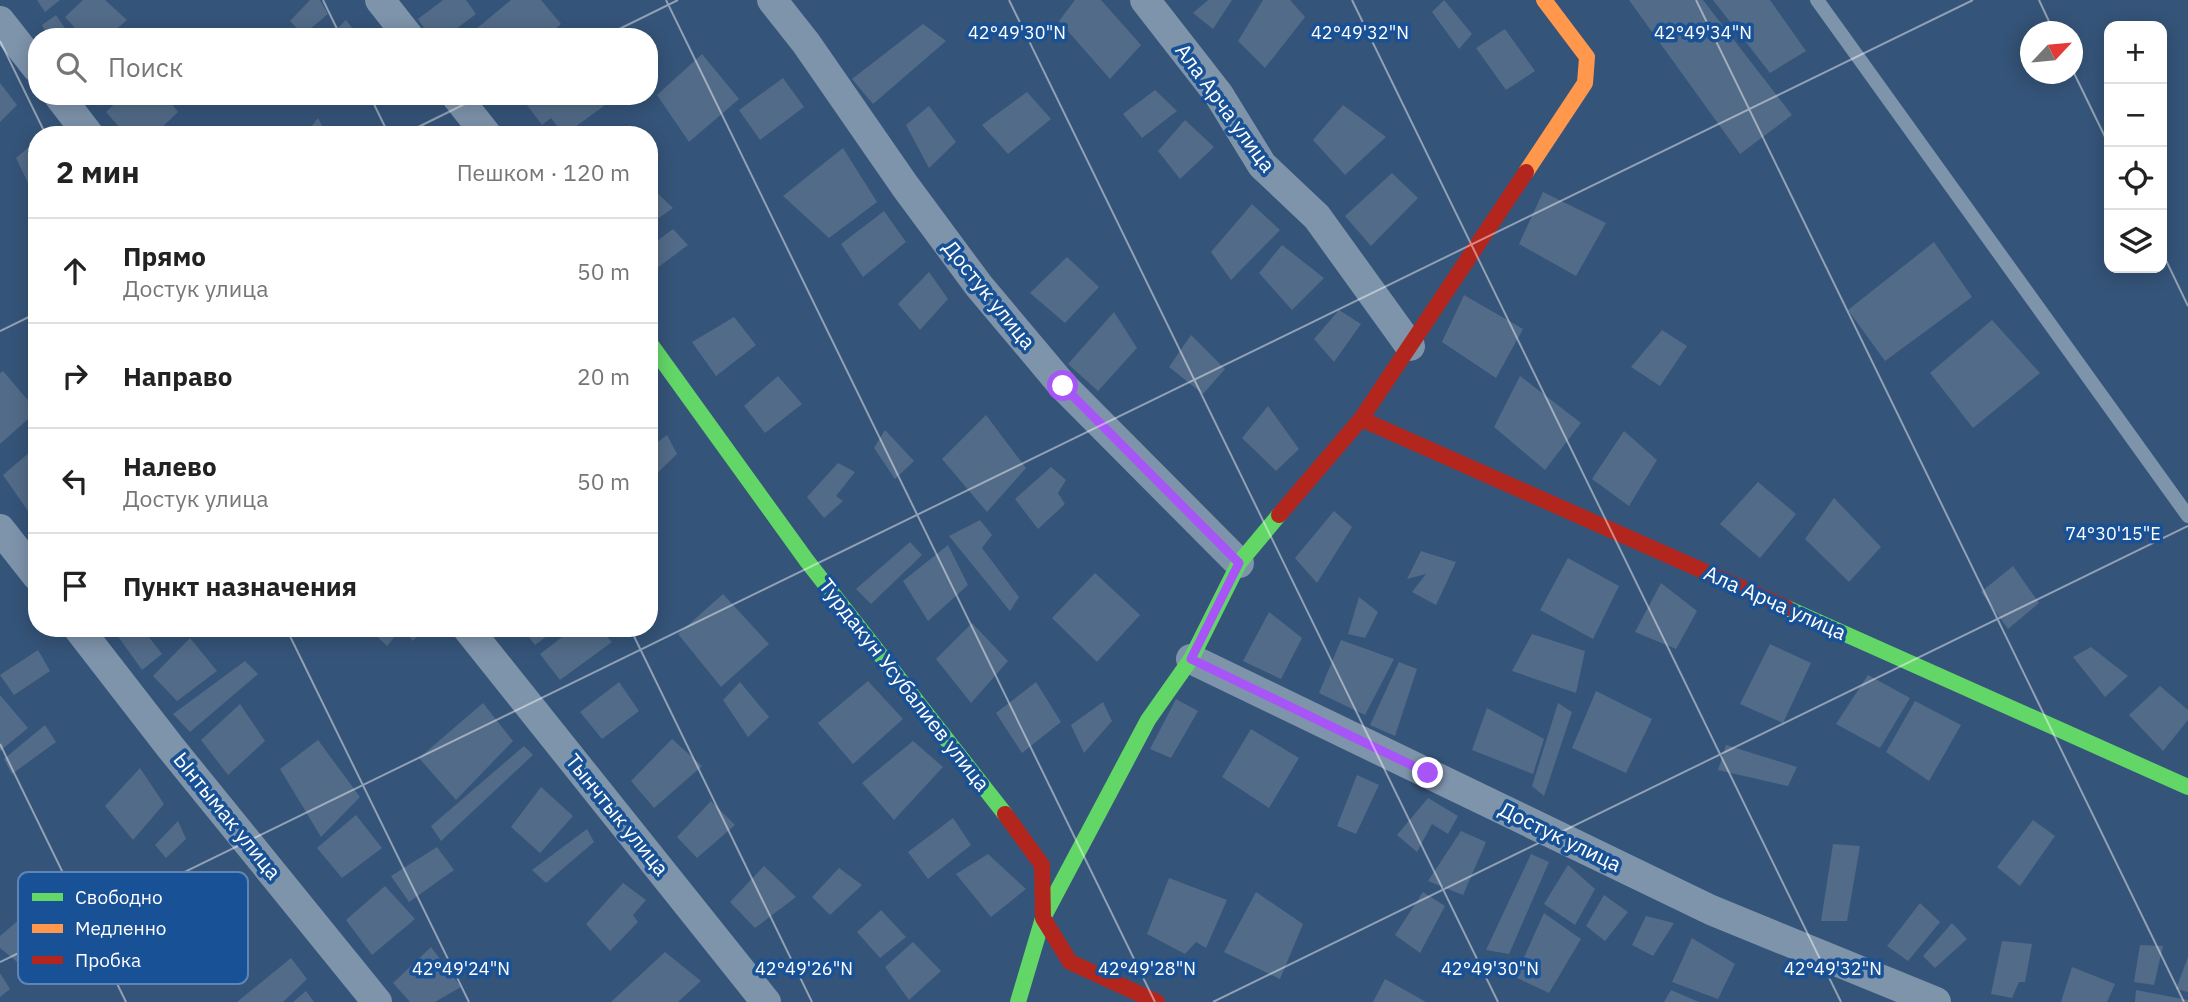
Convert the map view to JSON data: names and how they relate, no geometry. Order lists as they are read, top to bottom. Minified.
{"streets":{"street":["Ала Арча улица","Достук улица","Турдакун Усубалиев улица","Тынчтык улица","Ынтымак улица"]},"legend":["Свободно","Медленно","Пробка"],"north":"top right","page":{"map_buttons":["+","−"],"search":"Поиск","heading":["2 мин","Пешком · 120 m"],"list":[["Прямо","Достук улица","50 m"],["Направо","20 m"],["Налево","Достук улица","50 m"],"Пункт назначения"]},"coordinates":["42°49'30\"N","42°49'32\"N","42°49'34\"N","74°30'15\"E","42°49'24\"N","42°49'26\"N","42°49'28\"N"]}
